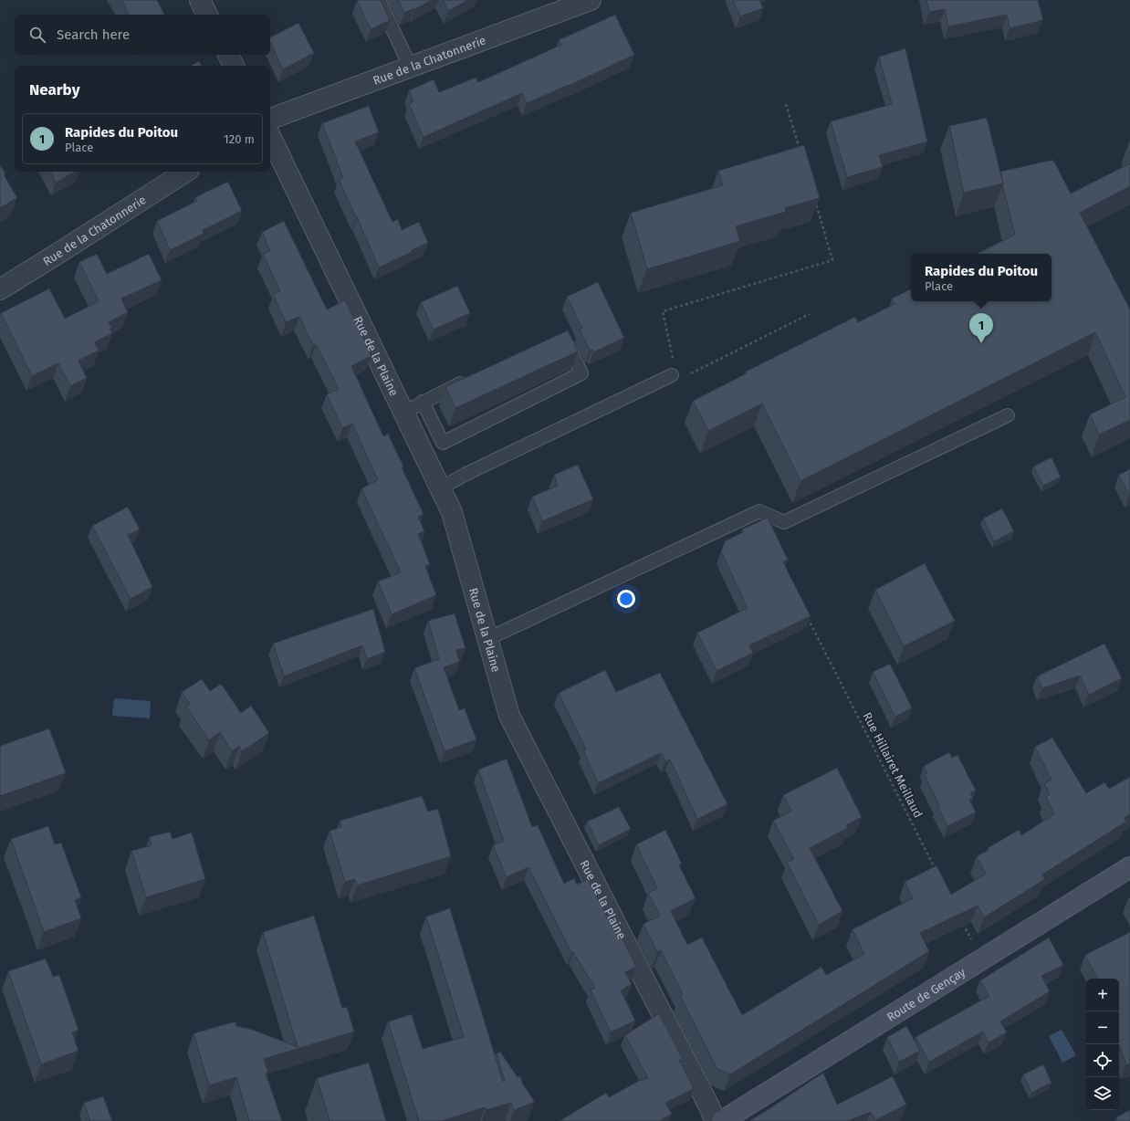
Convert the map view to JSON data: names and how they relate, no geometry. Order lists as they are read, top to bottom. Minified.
{"streets":{"main road":["Route de Gençay"],"street":["Rue de la Chatonnerie","Rue de la Plaine"],"path":["Rue Hillairet Meillaud"]},"page":{"search":"Search here","heading":"Nearby","list":[{"mark":"1","name":"Rapides du Poitou","note":"Place","value":"120 m"}],"popup":["Rapides du Poitou","Place"],"pins":"1","map_buttons":["+","−"]}}
